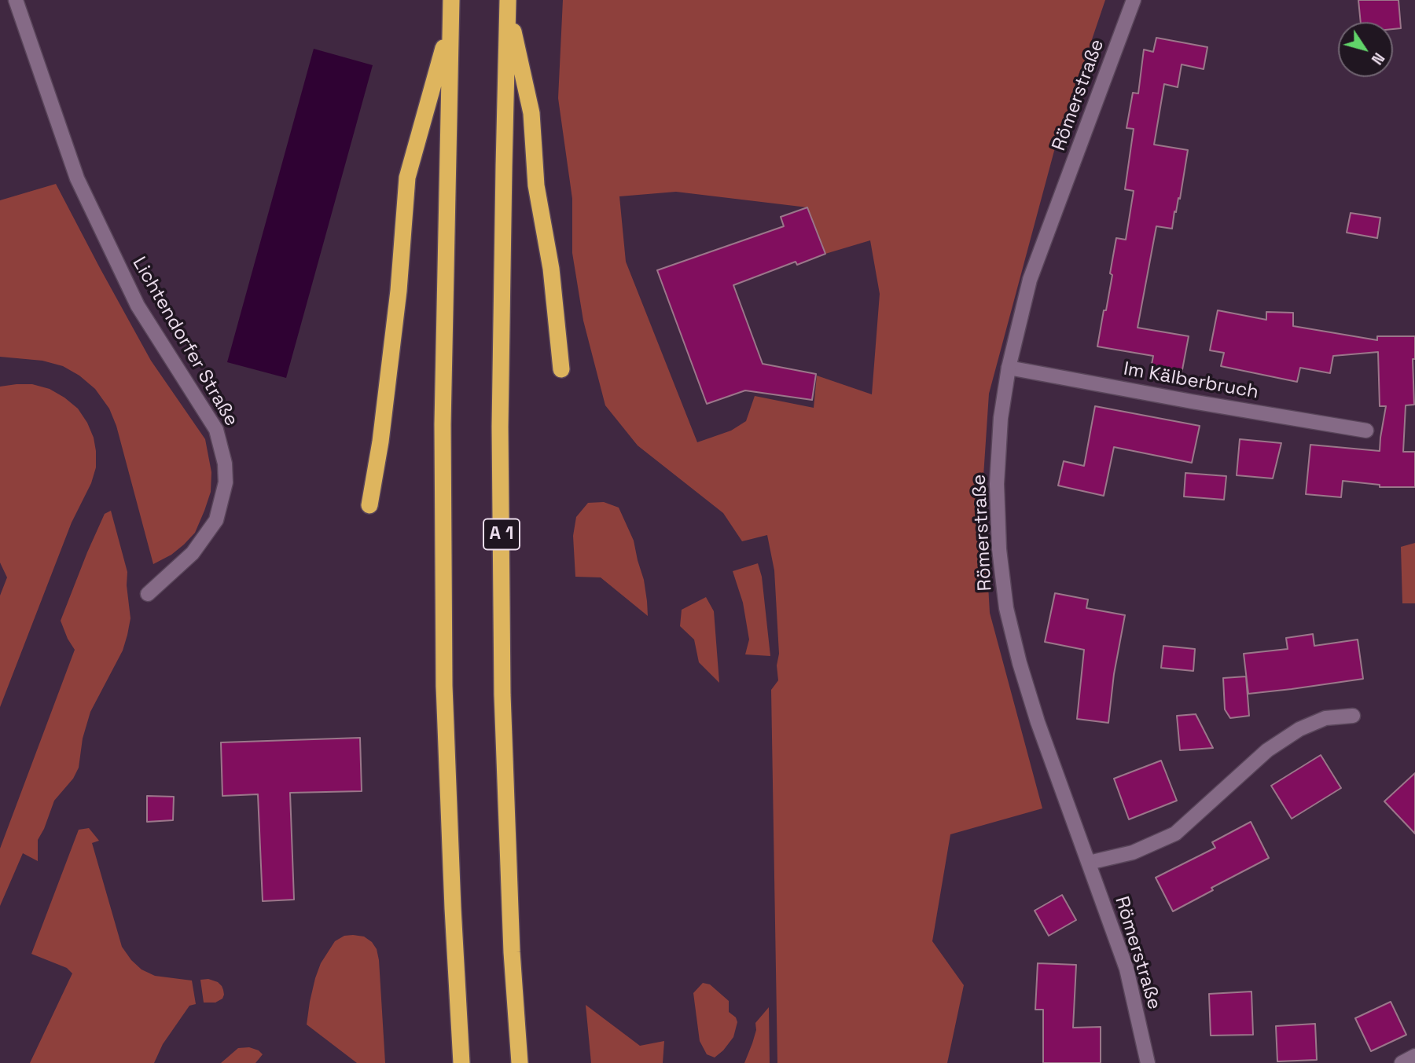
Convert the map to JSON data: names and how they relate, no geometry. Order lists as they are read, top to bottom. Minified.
{"streets":{"highway":["A 1"],"street":["Römerstraße","Lichtendorfer Straße","Im Kälberbruch"]},"crossings":[["Römerstraße","Im Kälberbruch"]],"north":"bottom right"}
